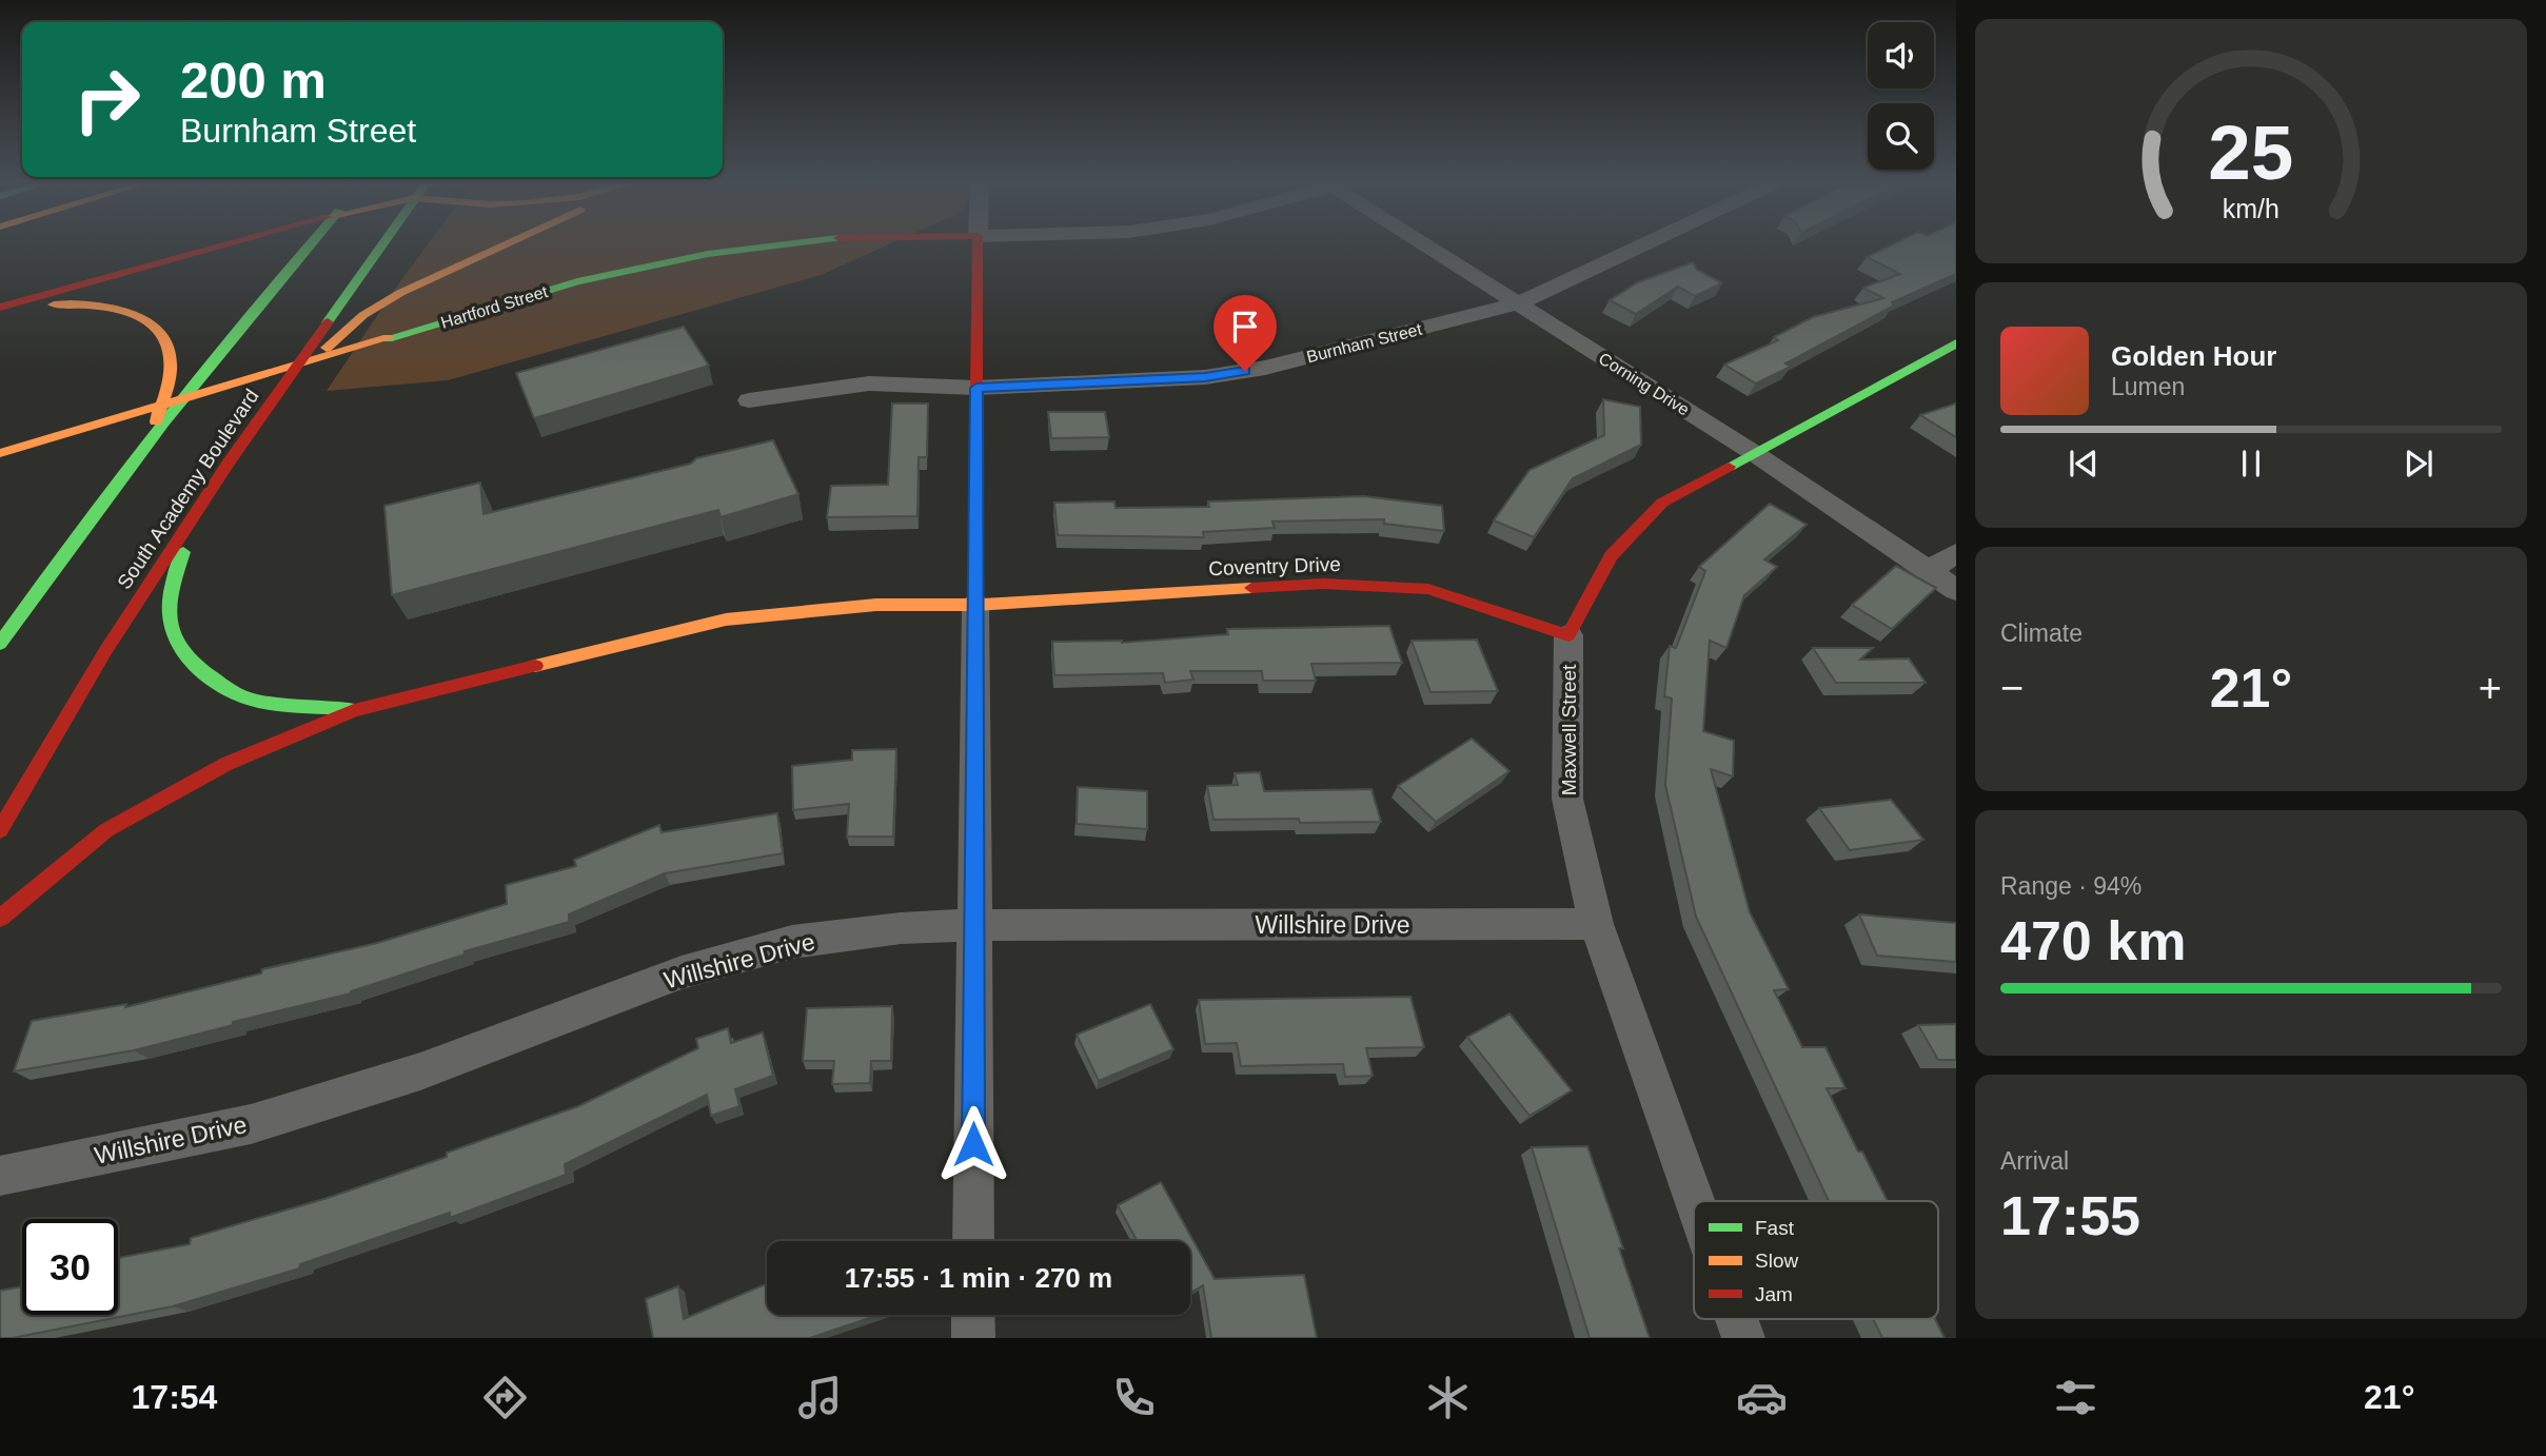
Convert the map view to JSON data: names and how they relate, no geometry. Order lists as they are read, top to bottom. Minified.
{"streets":{"main road":["Hartford Street","South Academy Boulevard","Coventry Drive","Maxwell Street"],"street":["Burnham Street","Corning Drive","Willshire Drive"]},"crossings":[["Burnham Street","Corning Drive"],["Corning Drive","Maxwell Street"],["Coventry Drive","Maxwell Street"],["Maxwell Street","Willshire Drive"]],"legend":["Fast","Slow","Jam"],"page":{"turn":["200 m","Burnham Street"],"song":["Golden Hour","Lumen"],"tile":["Climate",["Range · 94%","470 km"],["Arrival","17:55"]],"heat":["−","21°","+"],"limit":"30","trip":"17:55 · 1 min · 270 m","tabs":["17:54","21°"],"gauge":["25","km/h"]}}
